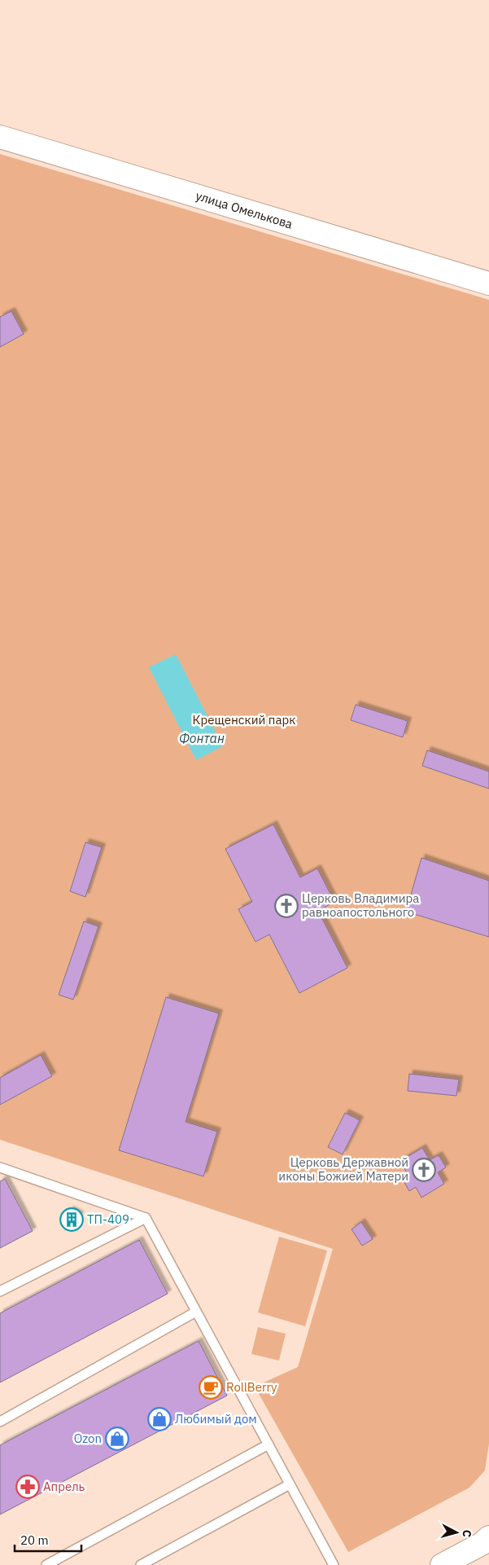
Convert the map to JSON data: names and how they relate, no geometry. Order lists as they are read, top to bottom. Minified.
{"streets":{"street":["улица Омелькова"]},"water":["Фонтан"],"parks":["Крещенский парк"],"places":{"church":["Церковь Владимира равноапостольного","Церковь Державной иконы Божией Матери"],"building":["ТП-409"],"cafe":["RollBerry"],"shop":["Любимый дом","Ozon"],"pharmacy":["Апрель"]},"scale_bar":"20 m","north":"right"}
